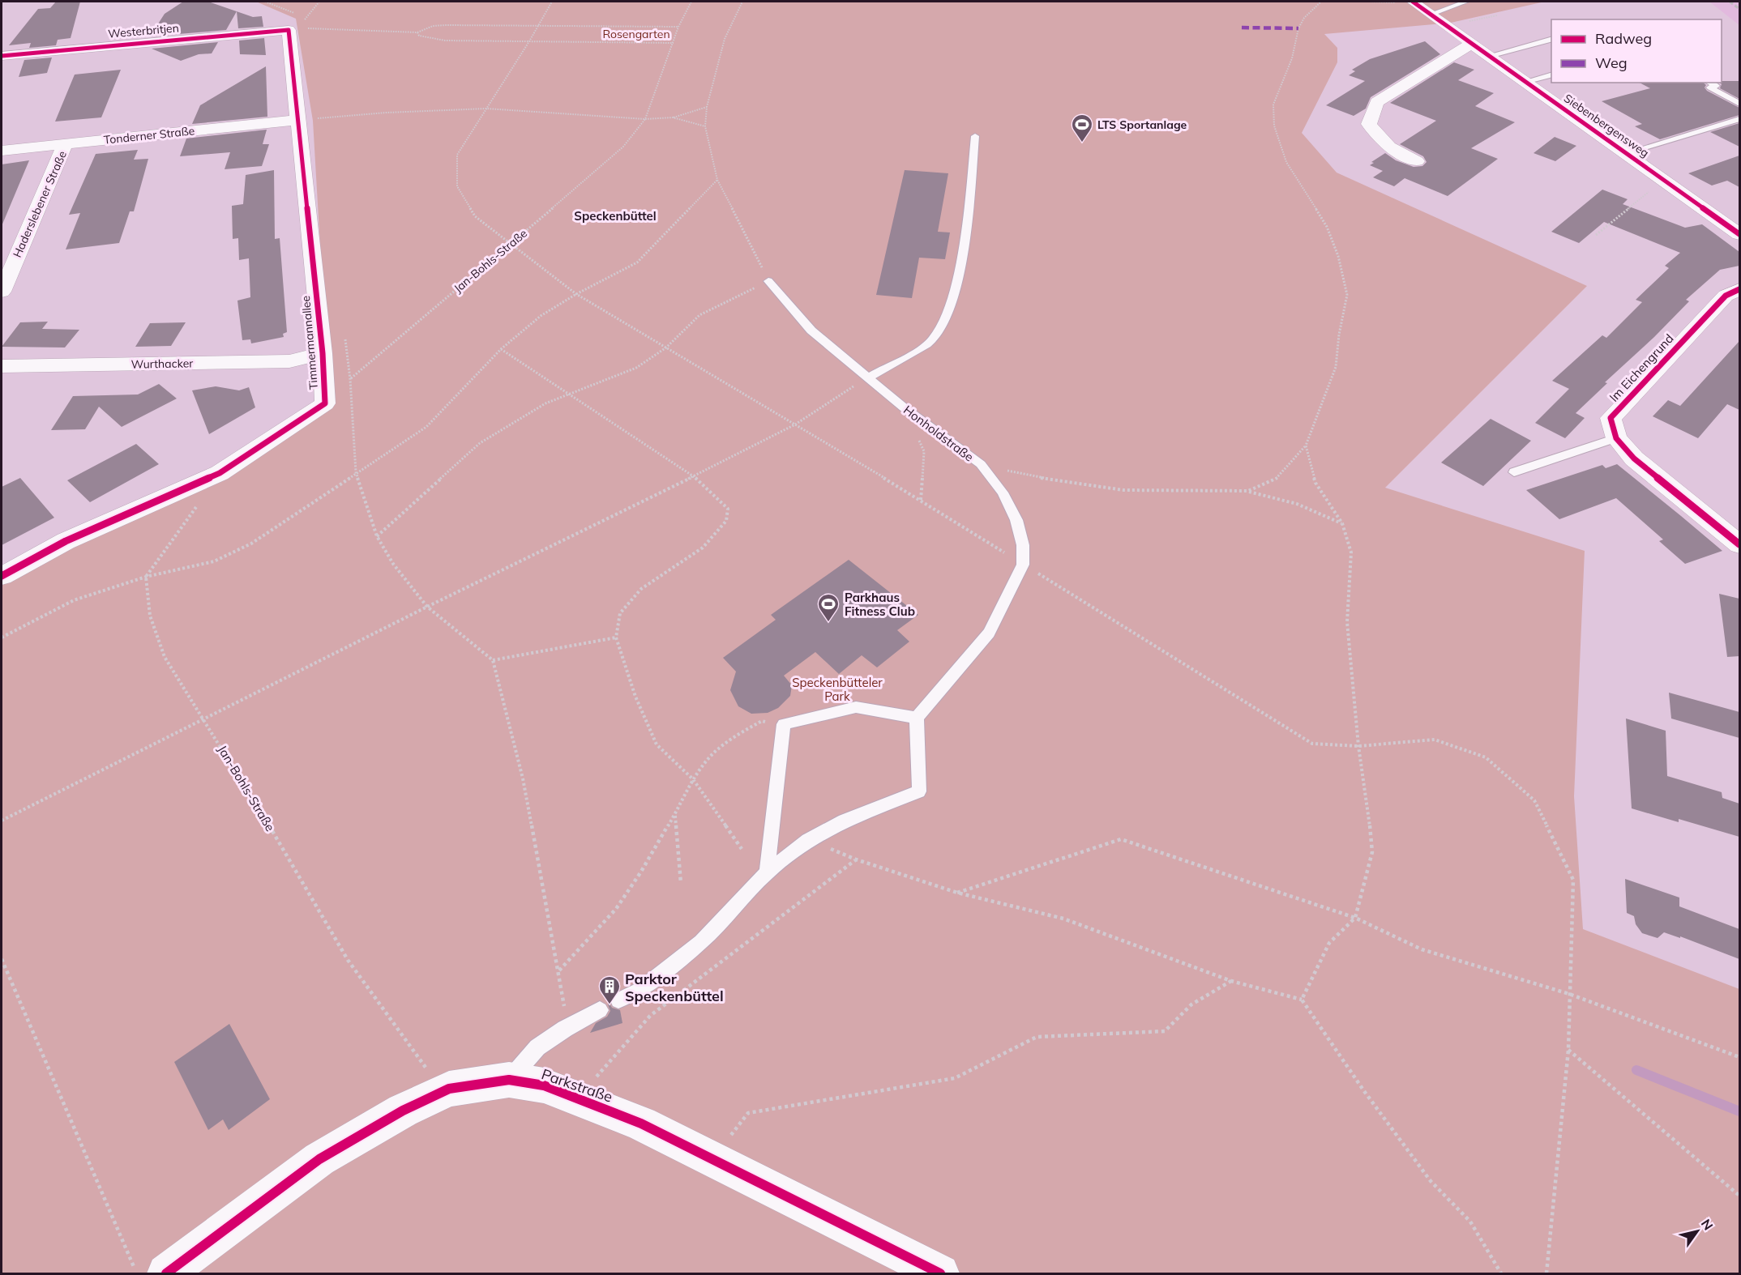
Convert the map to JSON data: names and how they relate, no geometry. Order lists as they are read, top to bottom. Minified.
{"streets":{"street":["Westerbritjen","Siebenbergensweg","Tonderner Straße","Haderslebener Straße","Timmermannallee","Wurthacker","Im Eichengrund","Parkstraße"],"lane":["Honholdstraße"],"path":["Jan-Bohls-Straße"]},"crossings":[["Westerbritjen","Timmermannallee"],["Tonderner Straße","Haderslebener Straße"],["Tonderner Straße","Timmermannallee"],["Jan-Bohls-Straße","Timmermannallee"],["Jan-Bohls-Straße","Parkstraße"],["Timmermannallee","Wurthacker"]],"districts":["Speckenbüttel"],"parks":["Rosengarten","Speckenbütteler Park"],"places":{"sports":["LTS Sportanlage","Parkhaus Fitness Club"],"building":["Parktor Speckenbüttel"]},"legend":["Radweg","Weg"],"north":"top right"}
